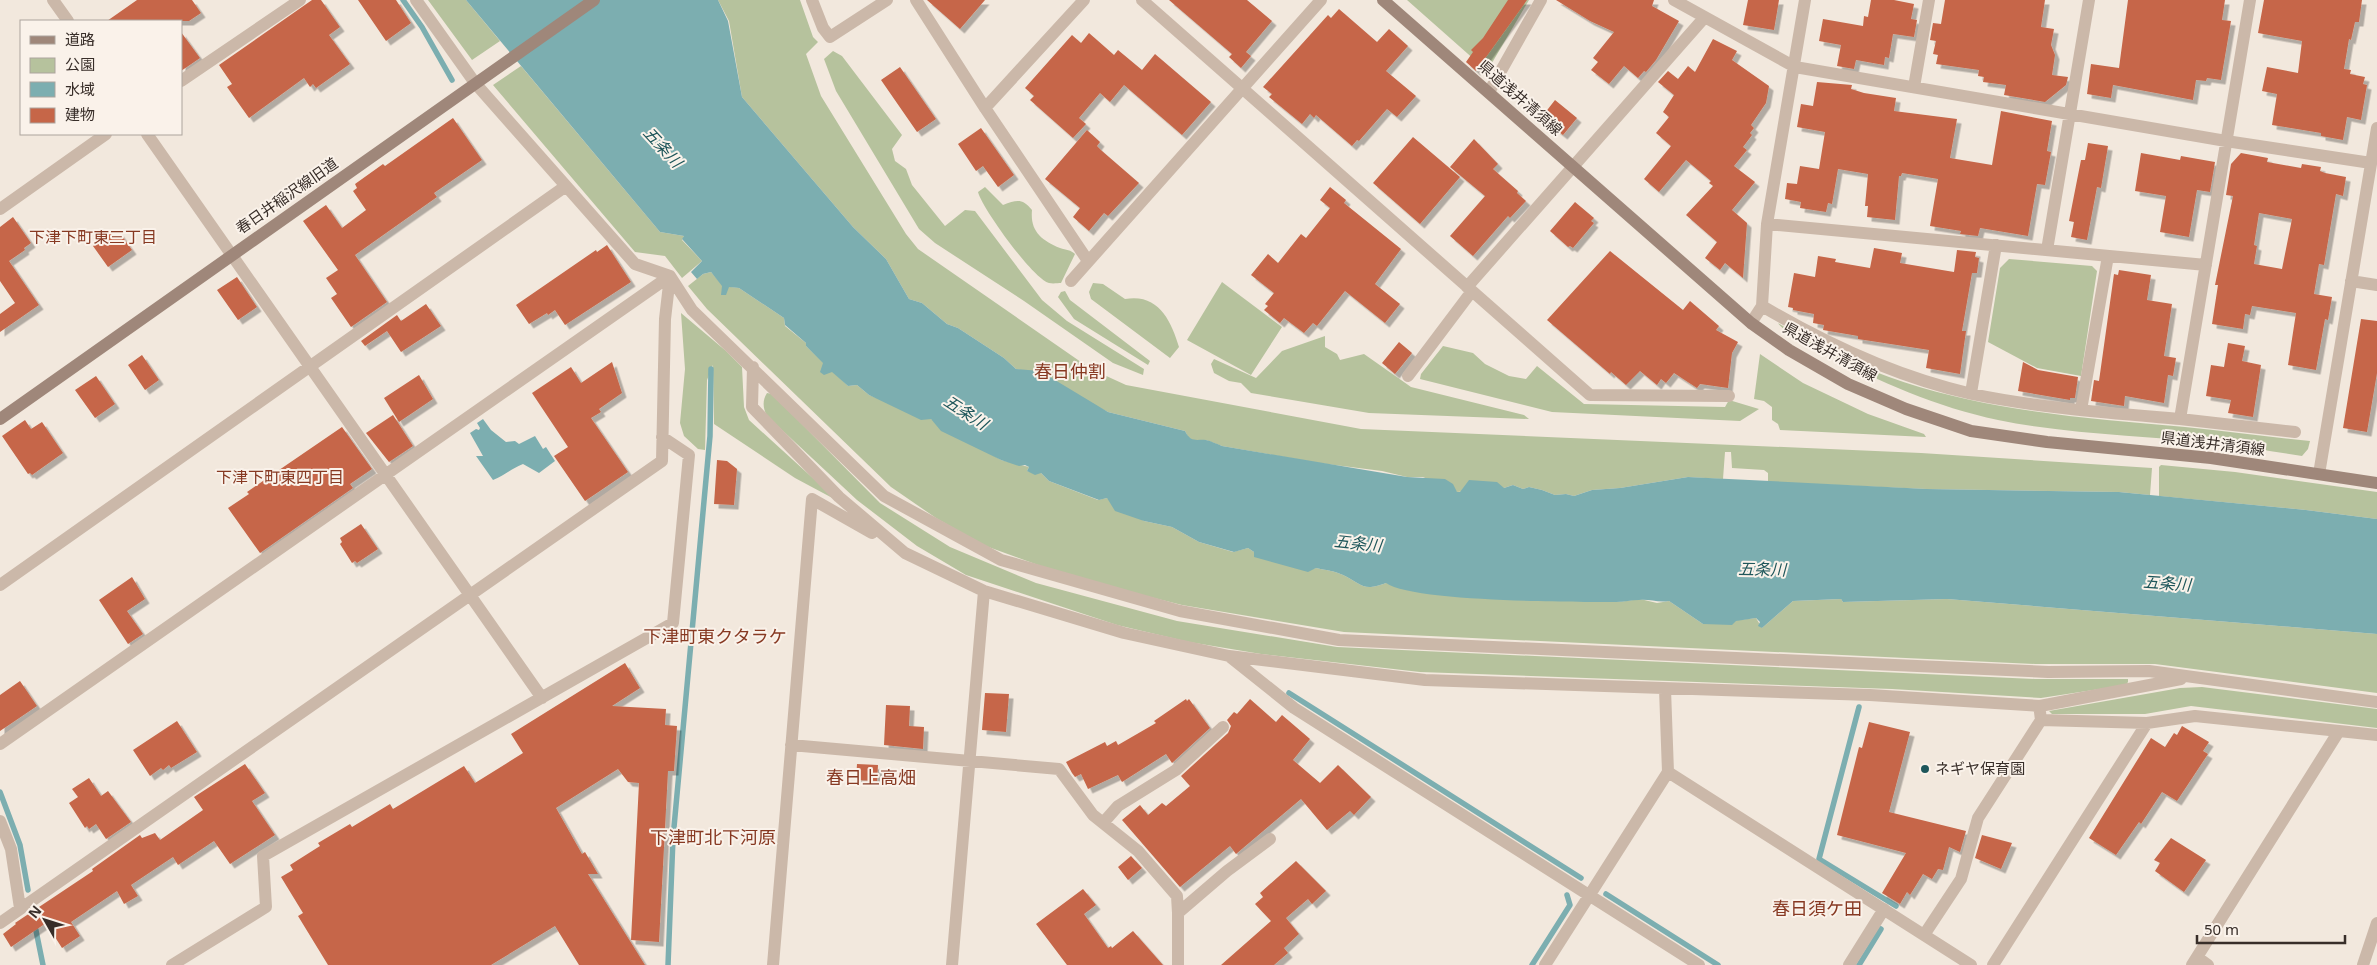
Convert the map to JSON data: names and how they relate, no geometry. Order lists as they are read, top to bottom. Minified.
{"streets":{"main road":["県道浅井清須線","春日井稲沢線旧道"]},"districts":["下津下町東三丁目","春日仲割","下津下町東四丁目","下津町東クタラケ","春日上高畑","下津町北下河原","春日須ケ田"],"water":["五条川"],"places":["ネギヤ保育園"],"legend":["道路","公園","水域","建物"],"scale_bar":"50 m","north":"top left"}
